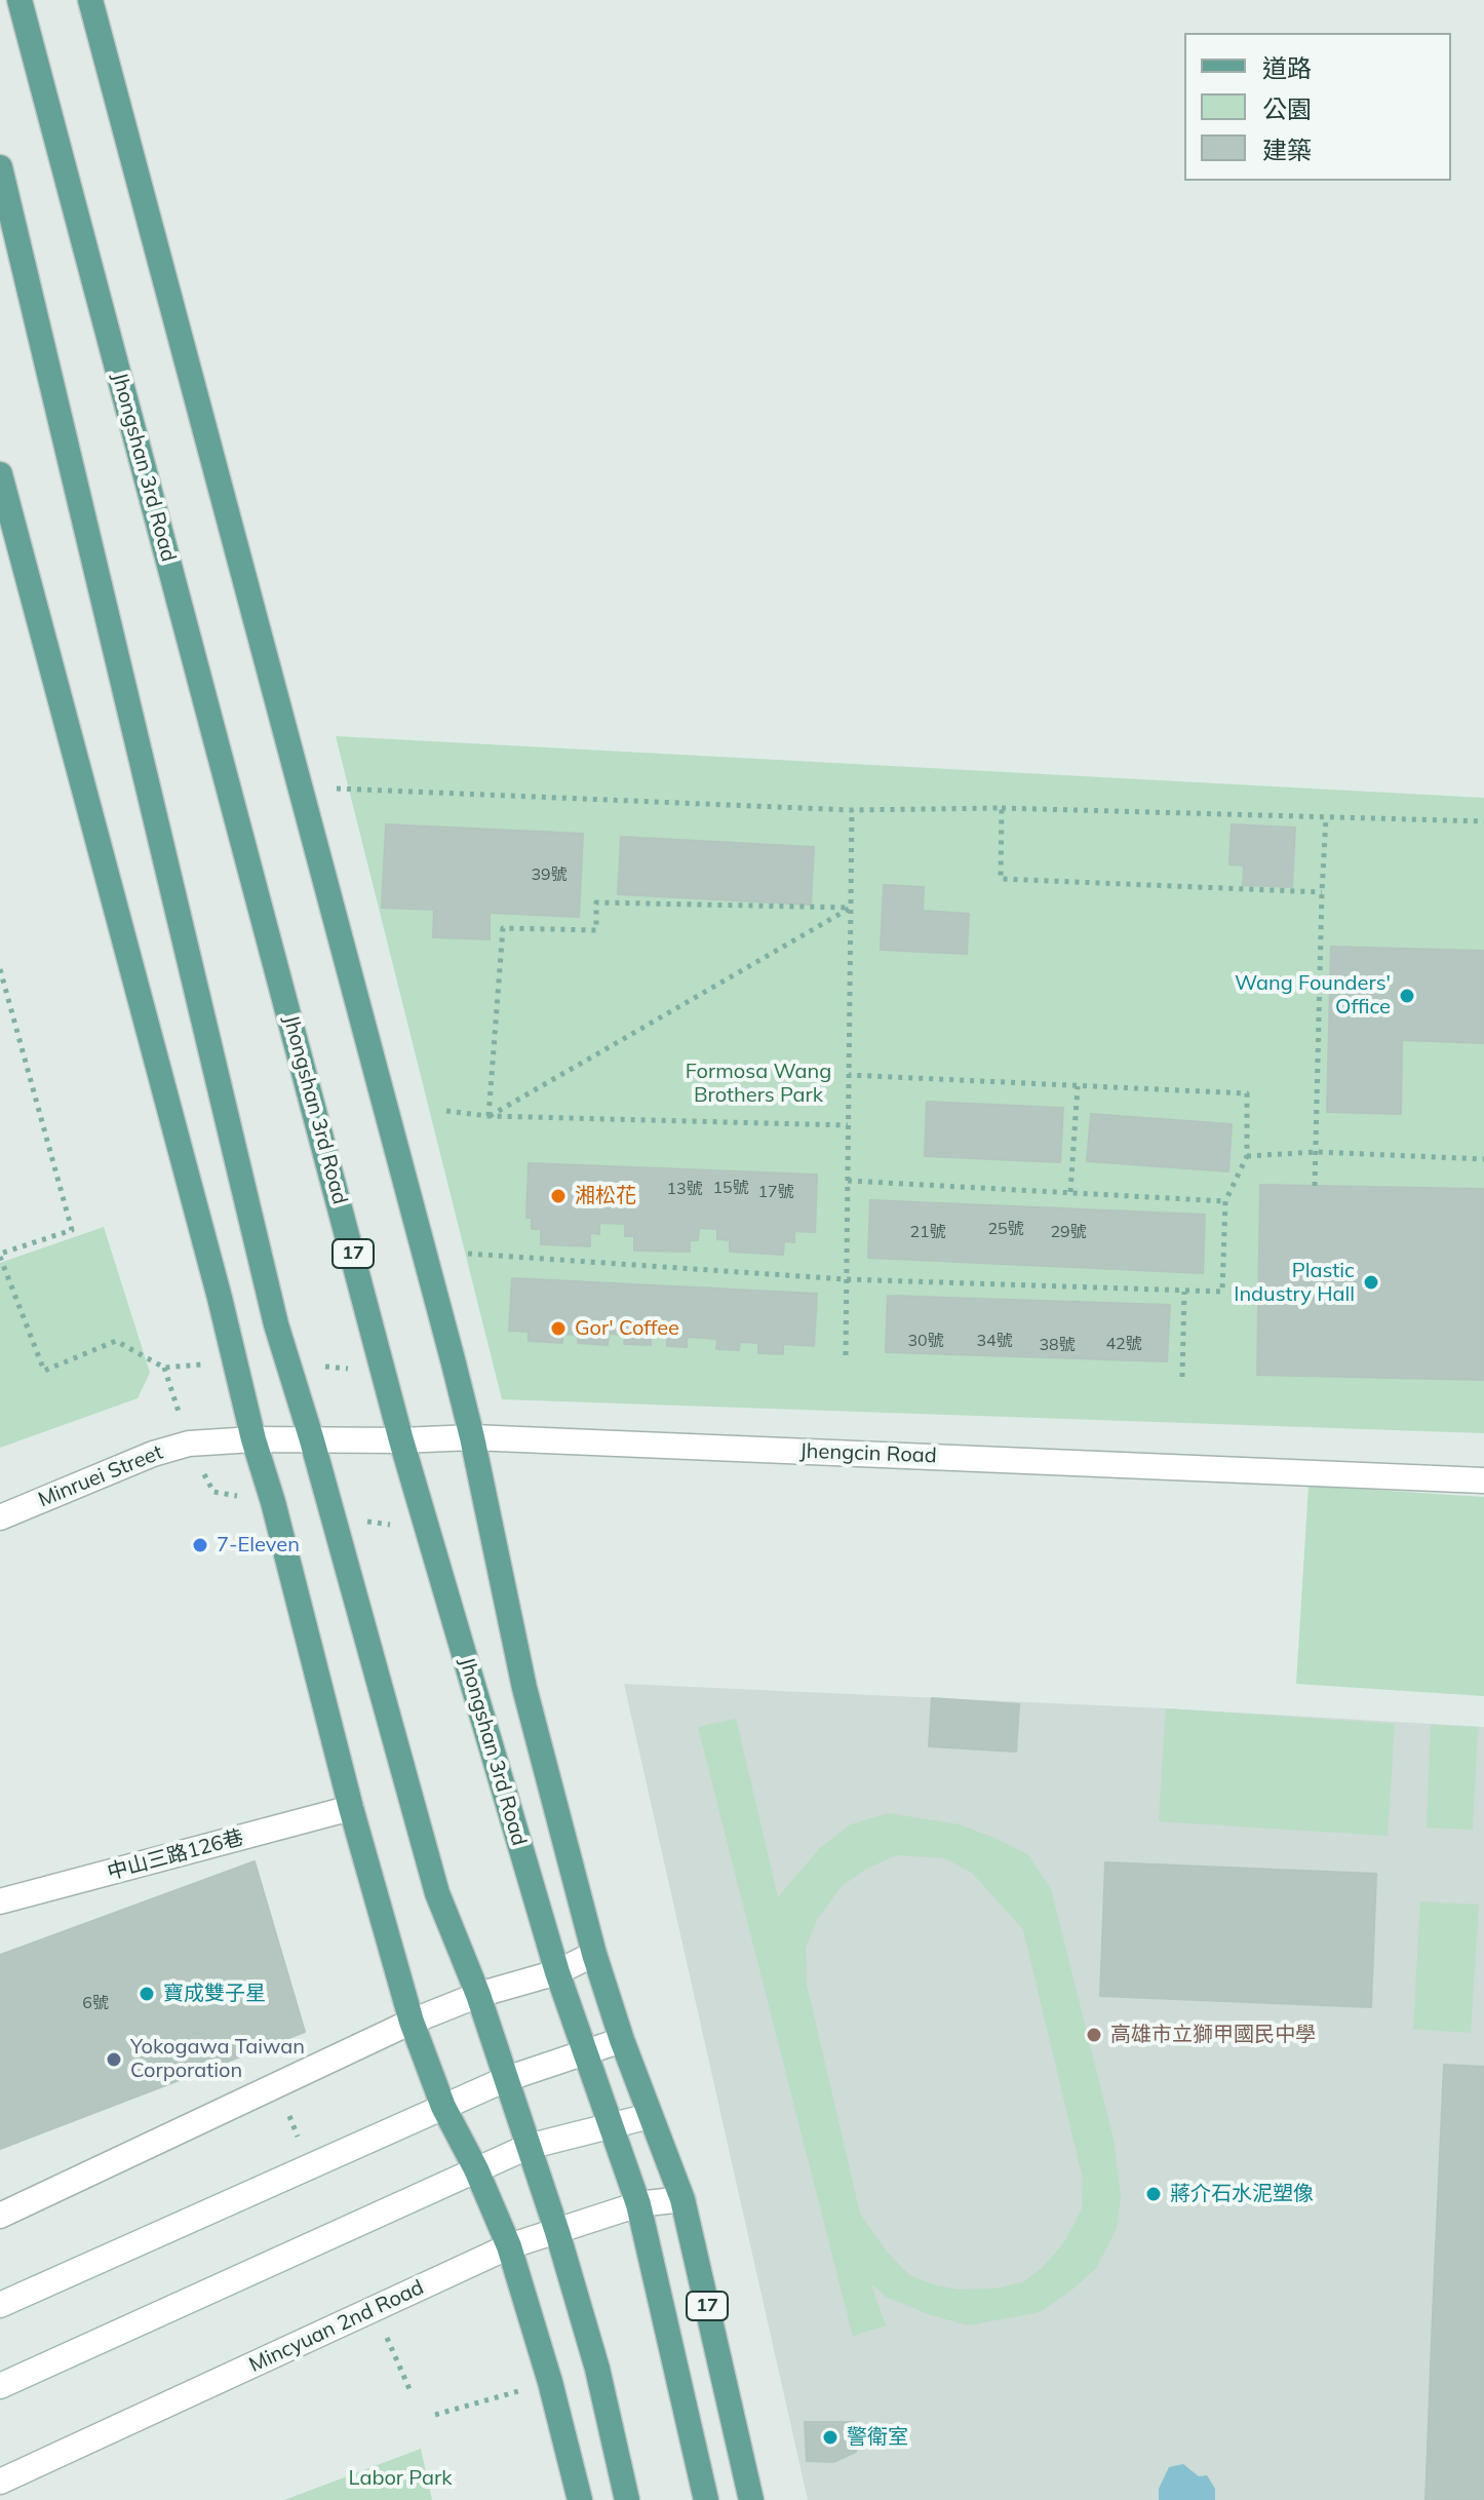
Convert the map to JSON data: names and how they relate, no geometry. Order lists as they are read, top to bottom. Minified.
{"streets":{"main road":["Jhongshan 3rd Road","17"],"street":["Jhengcin Road","Minruei Street","中山三路126巷","Mincyuan 2nd Road"]},"crossings":[["Jhongshan 3rd Road","Jhengcin Road"],["Jhongshan 3rd Road","Mincyuan 2nd Road"],["17","Jhengcin Road"],["17","Mincyuan 2nd Road"],["Jhengcin Road","Minruei Street"]],"parks":["Formosa Wang Brothers Park","Labor Park"],"places":["Wang Founders' Office","湘松花","Plastic Industry Hall","Gor' Coffee","7-Eleven","寶成雙子星","高雄市立獅甲國民中學","Yokogawa Taiwan Corporation","蔣介石水泥塑像","警衛室"],"house_numbers":["39號","15號","13號","17號","25號","21號","29號","30號","34號","42號","38號","6號"],"legend":["道路","公園","建築"]}
